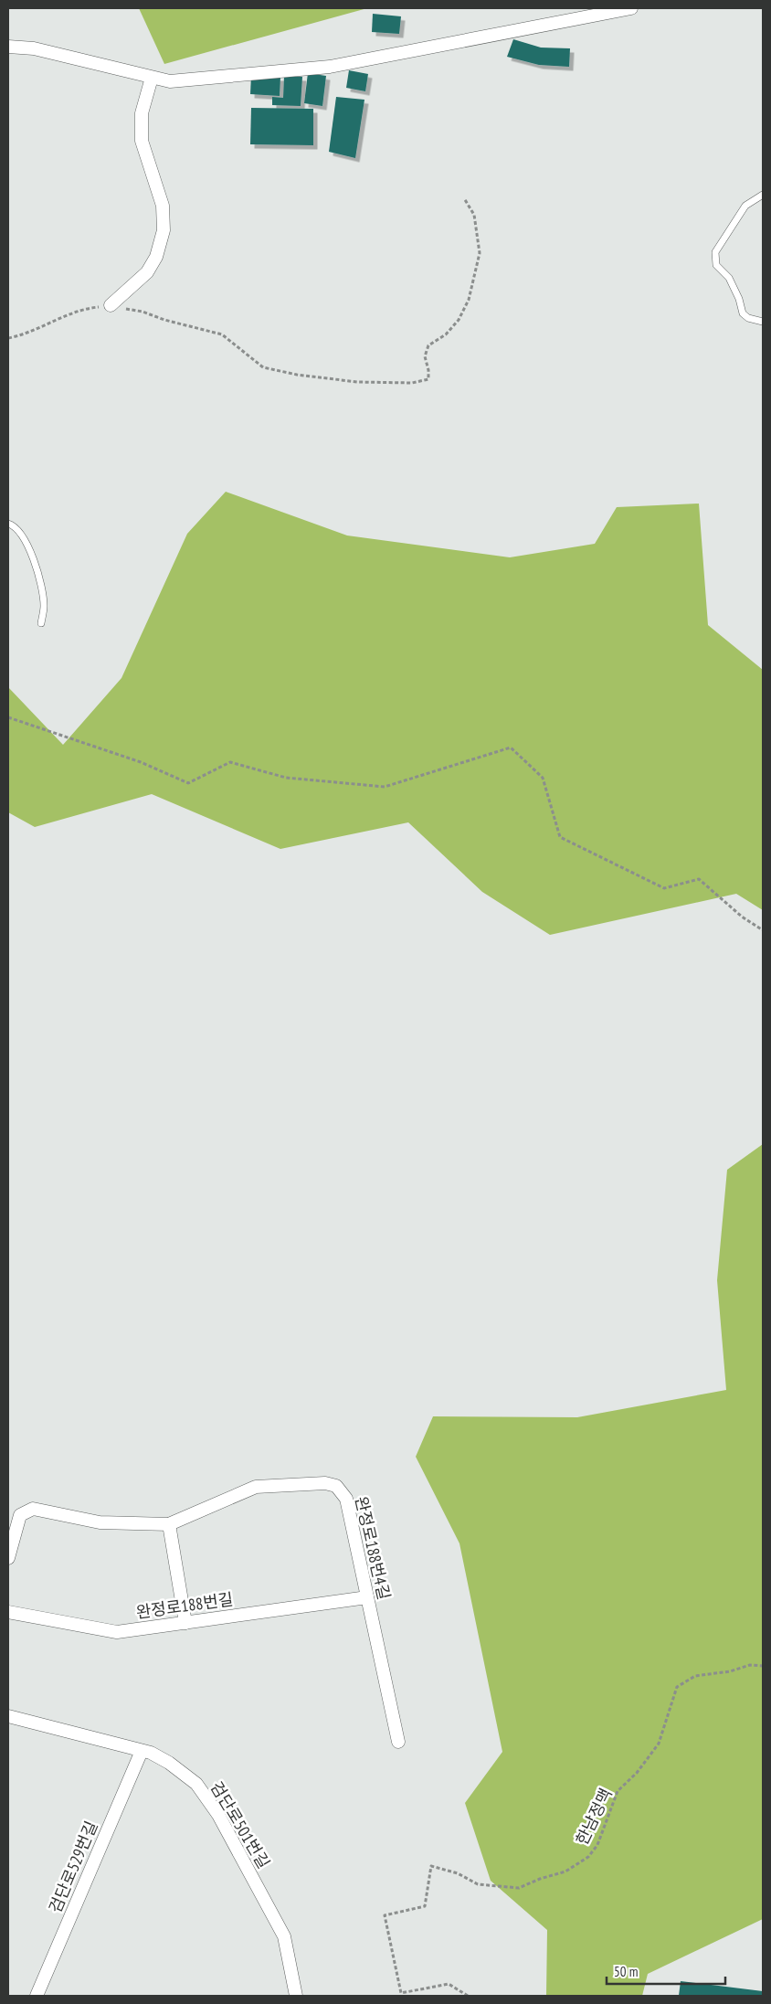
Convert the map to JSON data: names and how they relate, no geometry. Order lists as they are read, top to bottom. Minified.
{"streets":{"street":["완정로188번4길","완정로188번길","검단로501번길","검단로529번길"],"path":["한남정맥"]},"crossings":[["완정로188번4길","완정로188번길"],["검단로501번길","검단로529번길"]],"scale_bar":"50 m"}
